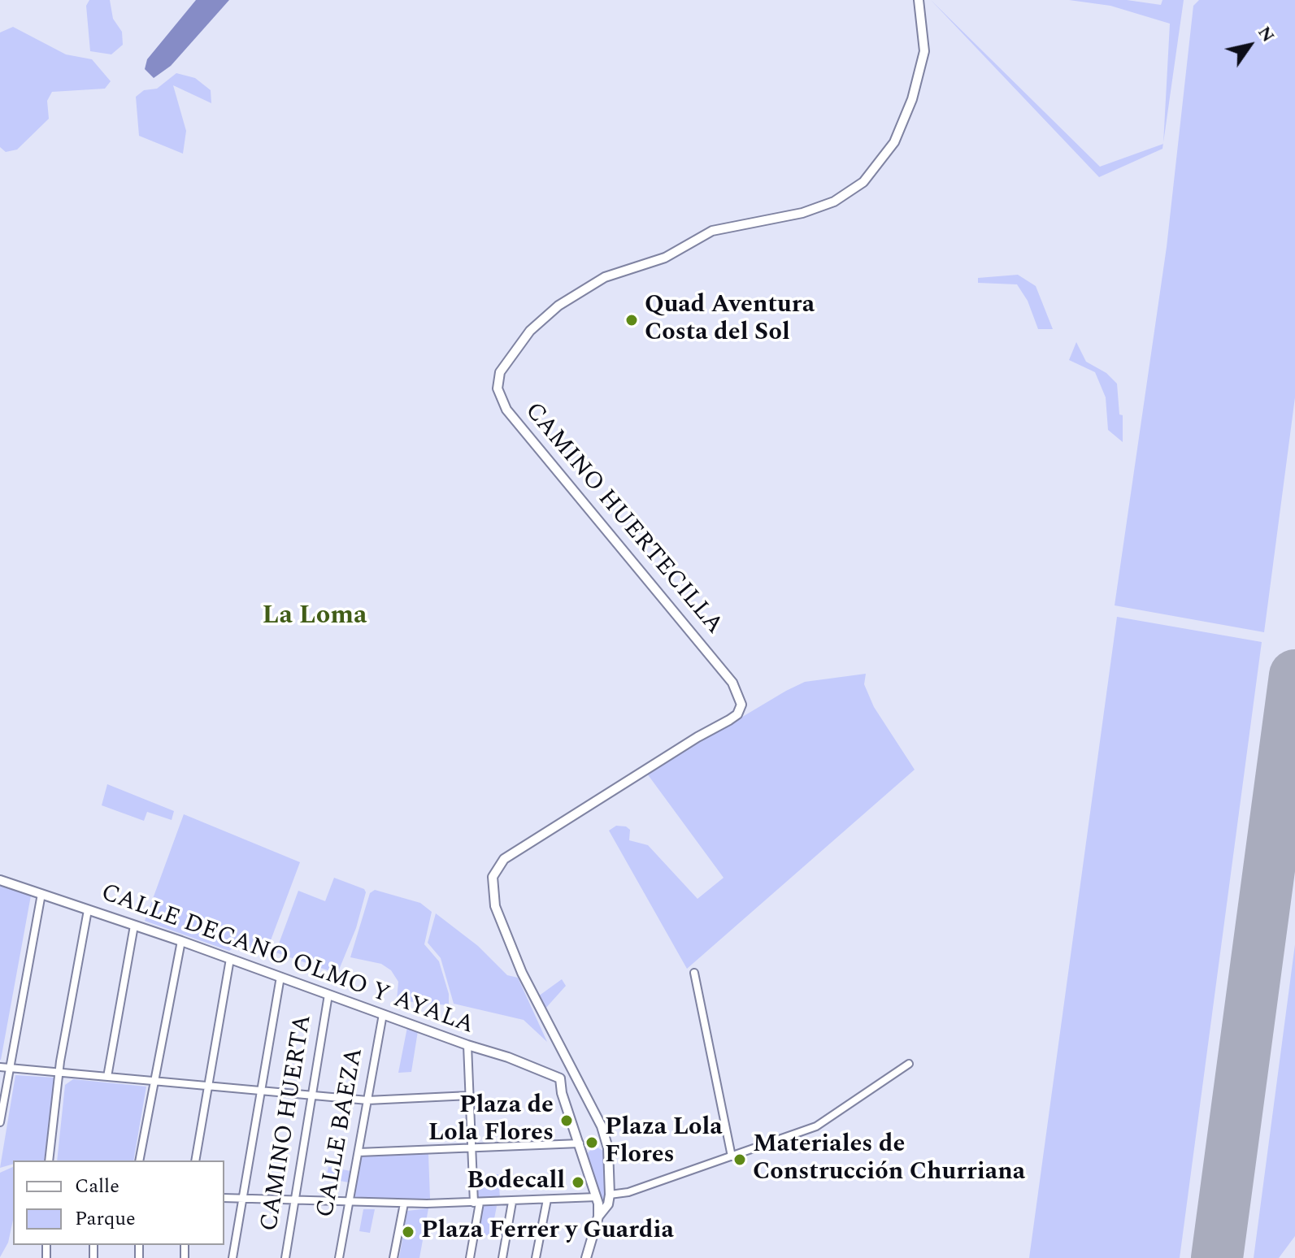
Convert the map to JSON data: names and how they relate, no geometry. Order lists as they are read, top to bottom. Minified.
{"streets":{"street":["CAMINO HUERTECILLA","CALLE DECANO OLMO Y AYALA","CAMINO HUERTA","CALLE BAEZA"]},"crossings":[["CALLE DECANO OLMO Y AYALA","CAMINO HUERTA"],["CALLE DECANO OLMO Y AYALA","CALLE BAEZA"]],"districts":["La Loma"],"places":["Quad Aventura Costa del Sol","Plaza de Lola Flores","Plaza Lola Flores","Materiales de Construcción Churriana","Bodecall","Plaza Ferrer y Guardia"],"legend":["Calle","Parque"],"north":"top right"}
